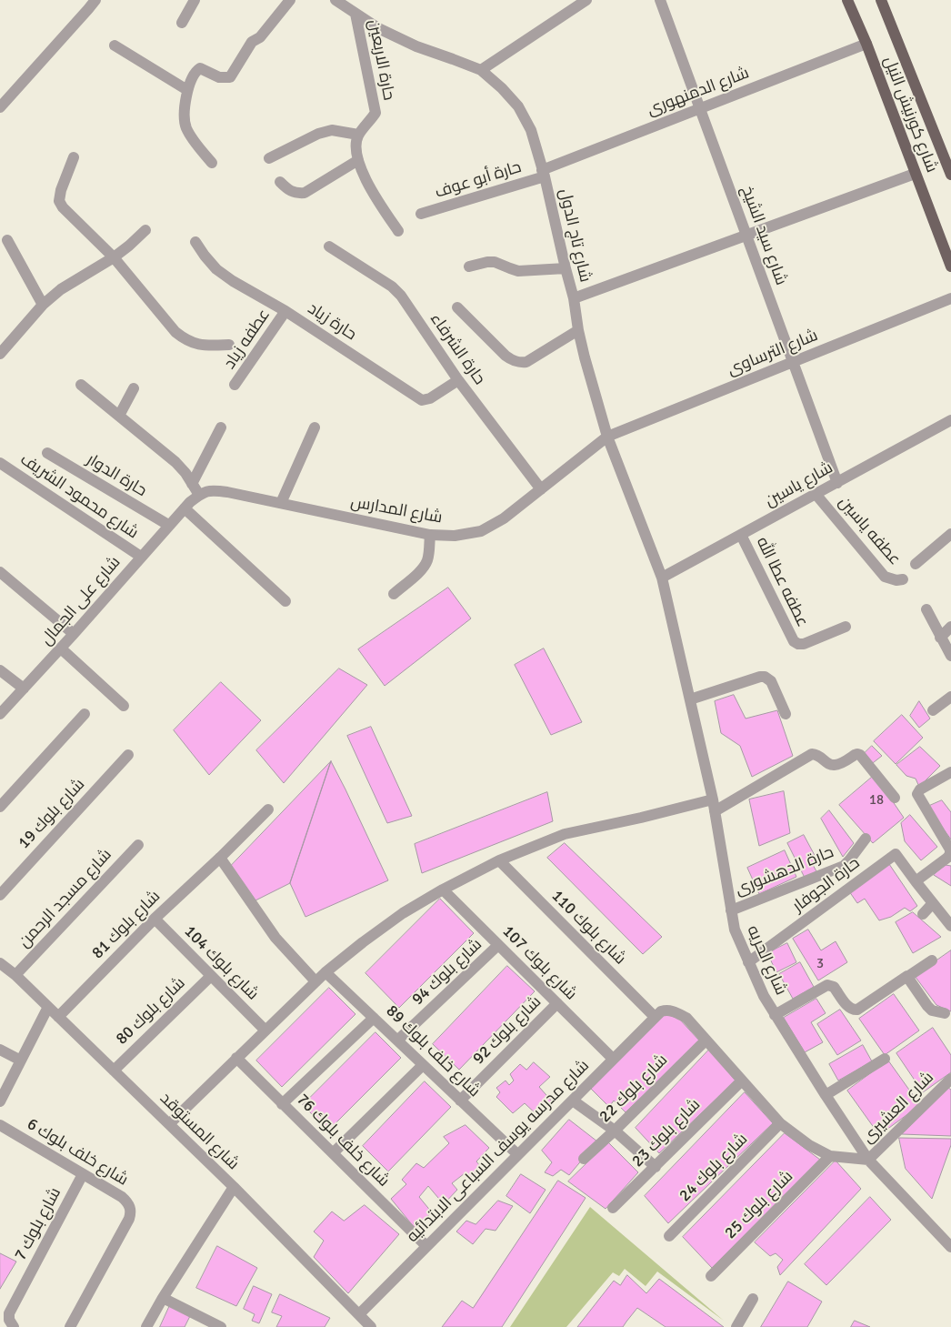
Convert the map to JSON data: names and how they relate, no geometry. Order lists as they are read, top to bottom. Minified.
{"streets":{"main road":["شارع كورنيش النيل"],"street":["حارة الاربعين","شارع الدمنهورى","حارة أبو عوف","شارع تاج الدول","شارع سيد الشيخ","حارة زياد","عطفه زياد","حارة الشرفاء","شارع الترساوى","حارة الدوار","شارع ياسين","شارع محمود الشريف","شارع المدارس","عطفه ياسين","عطفه عطا الله","شارع على الجمال","شارع بلوك 19","حارة الدهشورى","حارة الجوفار","شارع مسجد الرحمن","شارع بلوك 81","شارع بلوك 110","شارع الحريه","شارع بلوك 104","شارع بلوك 107","شارع بلوك 94","شارع بلوك 80","شارع بلوك 92","شارع خلف بلوك 89","شارع بلوك 22","شارع العشيرى","شارع المستوقد","شارع بلوك 23","شارع خلف بلوك 76","شارع مدرسه يوسف السباعى الابتدائيه","شارع خلف بلوك 6","شارع بلوك 24","شارع بلوك 25","شارع بلوك 7"]},"crossings":[["حارة الاربعين","شارع تاج الدول"],["شارع الدمنهورى","شارع كورنيش النيل"],["شارع الدمنهورى","حارة أبو عوف"],["شارع الدمنهورى","شارع تاج الدول"],["شارع الدمنهورى","شارع سيد الشيخ"],["حارة أبو عوف","شارع تاج الدول"],["شارع تاج الدول","شارع الترساوى"],["شارع تاج الدول","شارع ياسين"],["شارع تاج الدول","شارع المدارس"],["شارع تاج الدول","شارع الحريه"],["شارع سيد الشيخ","شارع الترساوى"],["شارع سيد الشيخ","شارع ياسين"],["حارة زياد","عطفه زياد"],["حارة زياد","حارة الشرفاء"],["حارة الشرفاء","شارع المدارس"],["شارع الترساوى","شارع المدارس"],["حارة الدوار","شارع على الجمال"],["شارع ياسين","عطفه ياسين"],["شارع ياسين","عطفه عطا الله"],["شارع ياسين","شارع الحريه"],["شارع محمود الشريف","شارع على الجمال"],["حارة الدهشورى","شارع الحريه"],["حارة الجوفار","شارع الحريه"],["شارع مسجد الرحمن","شارع المستوقد"],["شارع بلوك 81","شارع بلوك 104"],["شارع بلوك 81","شارع المستوقد"],["شارع بلوك 110","شارع مدرسه يوسف السباعى الابتدائيه"],["شارع الحريه","شارع العشيرى"],["شارع بلوك 104","شارع بلوك 80"],["شارع بلوك 107","شارع بلوك 94"],["شارع بلوك 107","شارع بلوك 92"],["شارع بلوك 107","شارع مدرسه يوسف السباعى الابتدائيه"],["شارع بلوك 94","شارع خلف بلوك 89"],["شارع بلوك 80","شارع المستوقد"],["شارع بلوك 92","شارع خلف بلوك 89"],["شارع خلف بلوك 89","شارع مدرسه يوسف السباعى الابتدائيه"],["شارع المستوقد","شارع مدرسه يوسف السباعى الابتدائيه"],["شارع خلف بلوك 76","شارع مدرسه يوسف السباعى الابتدائيه"],["شارع خلف بلوك 6","شارع بلوك 7"]],"house_numbers":["18","3"]}
